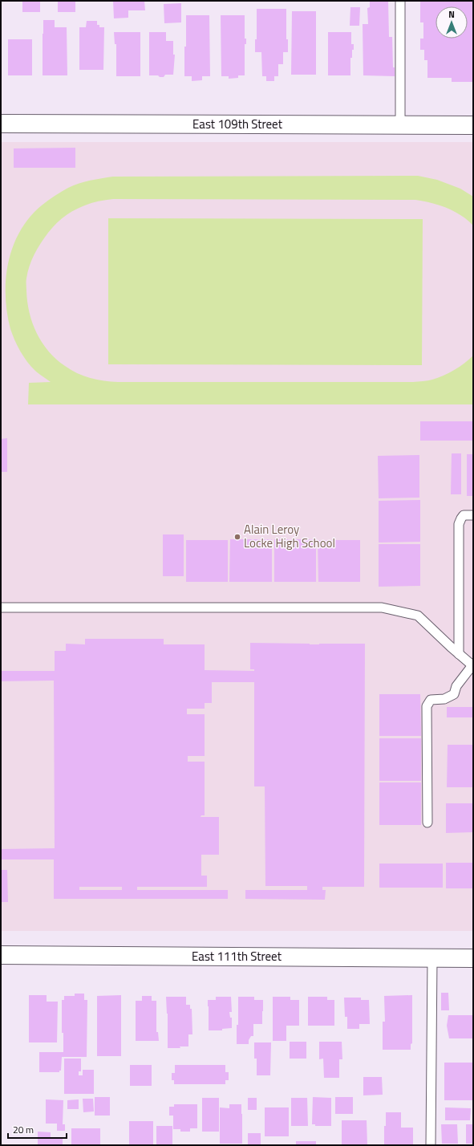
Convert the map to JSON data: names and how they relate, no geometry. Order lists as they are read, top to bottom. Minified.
{"streets":{"street":["East 109th Street","East 111th Street"]},"places":["Alain Leroy Locke High School"],"scale_bar":"20 m","north":"top"}
